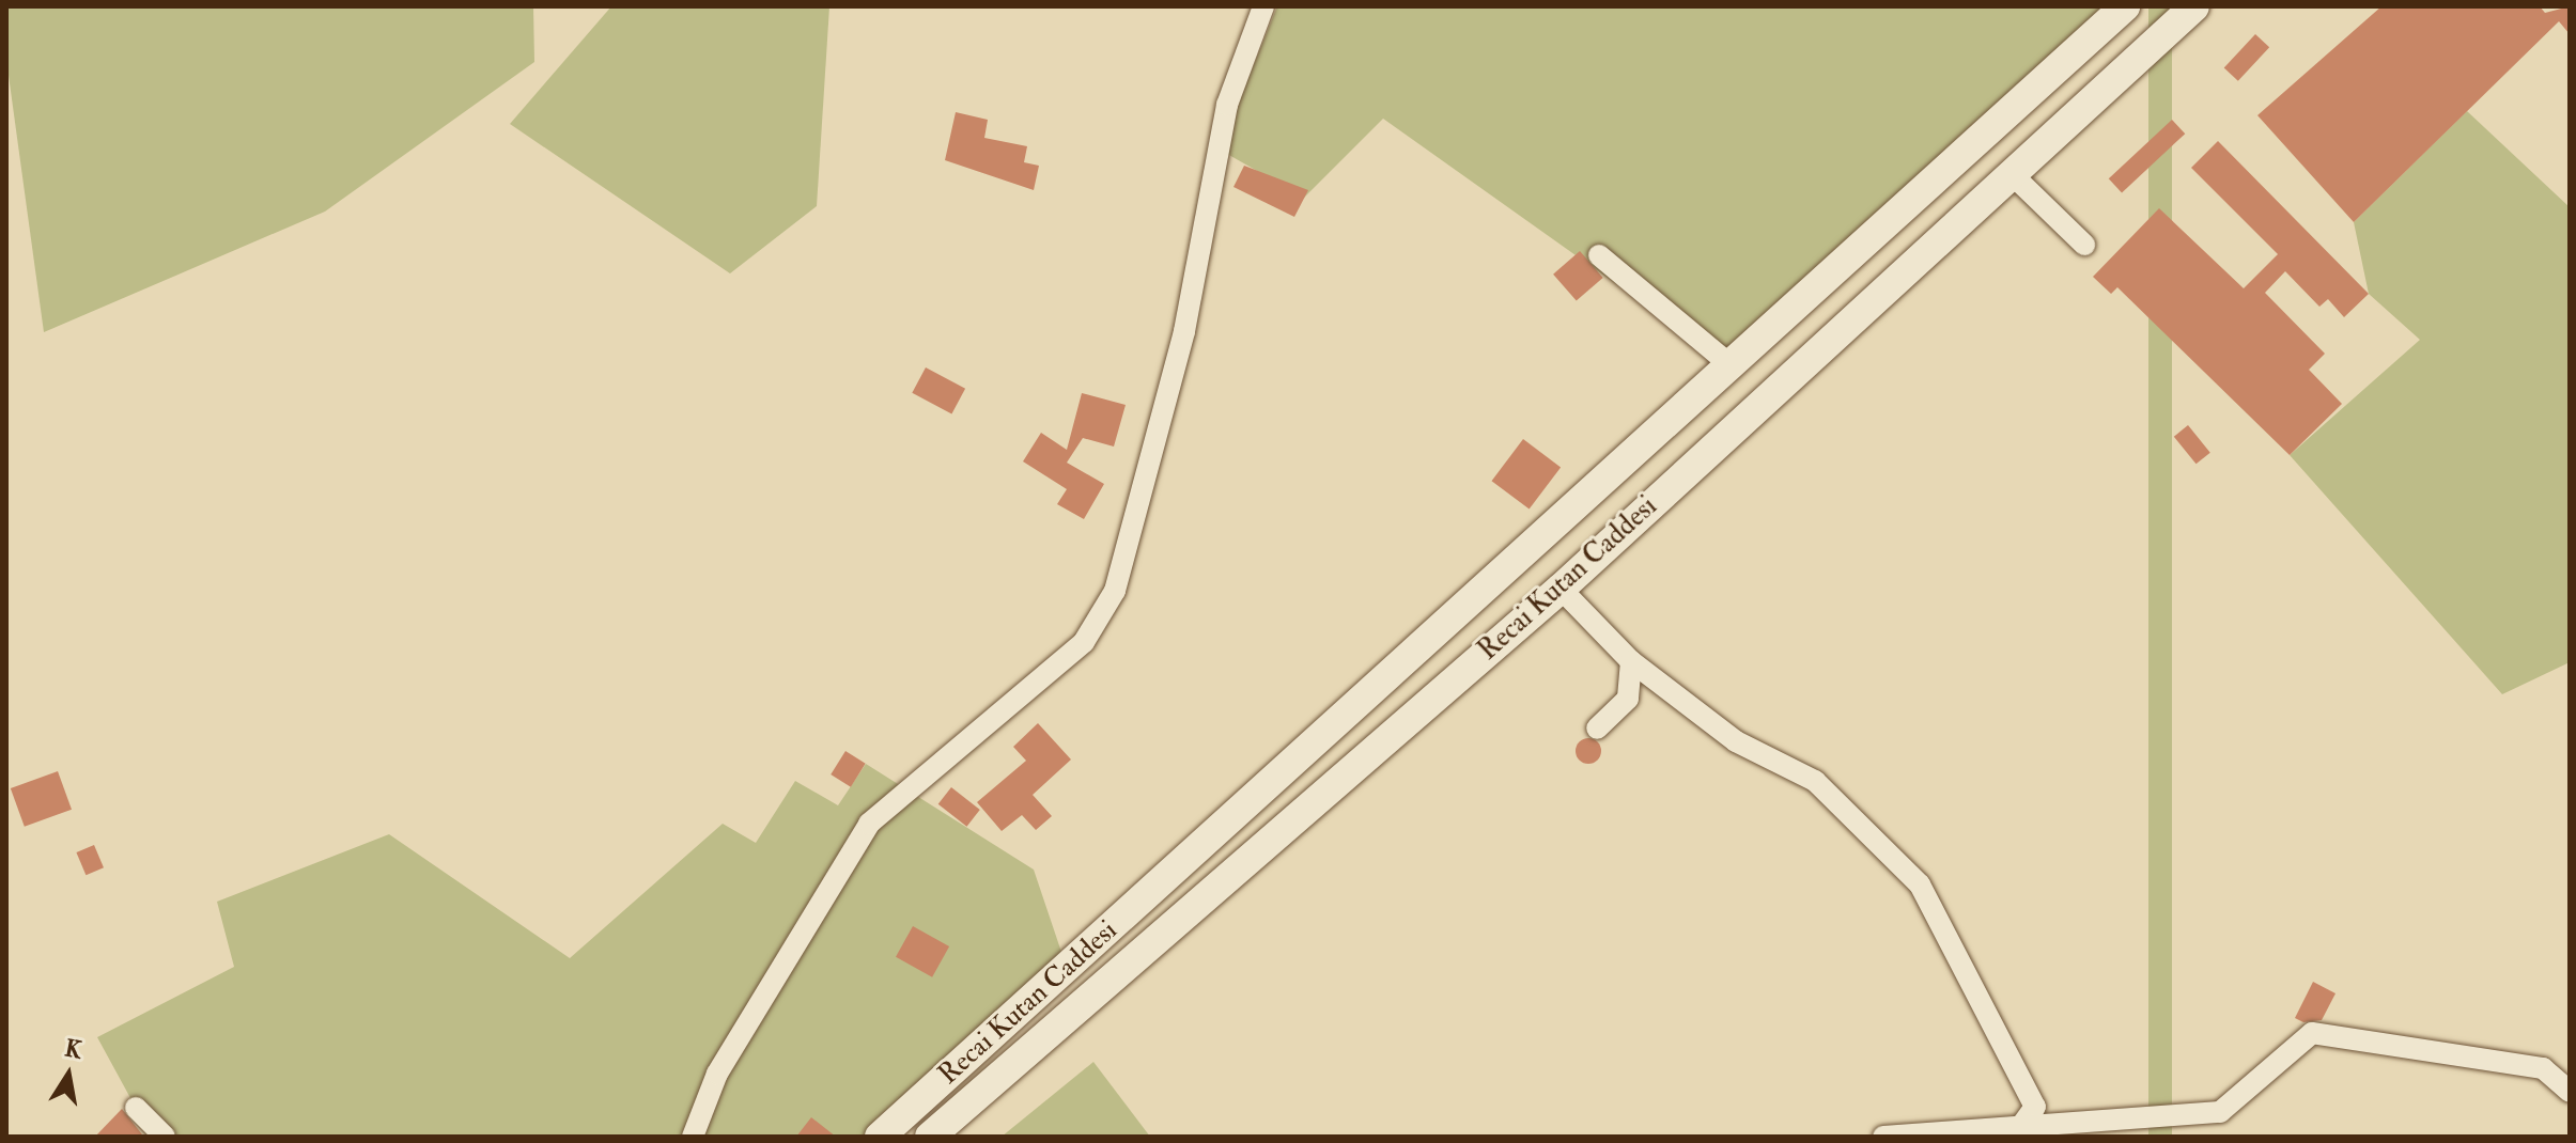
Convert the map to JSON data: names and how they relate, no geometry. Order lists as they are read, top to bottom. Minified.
{"streets":{"main road":["Recai Kutan Caddesi"]},"north":"top"}
